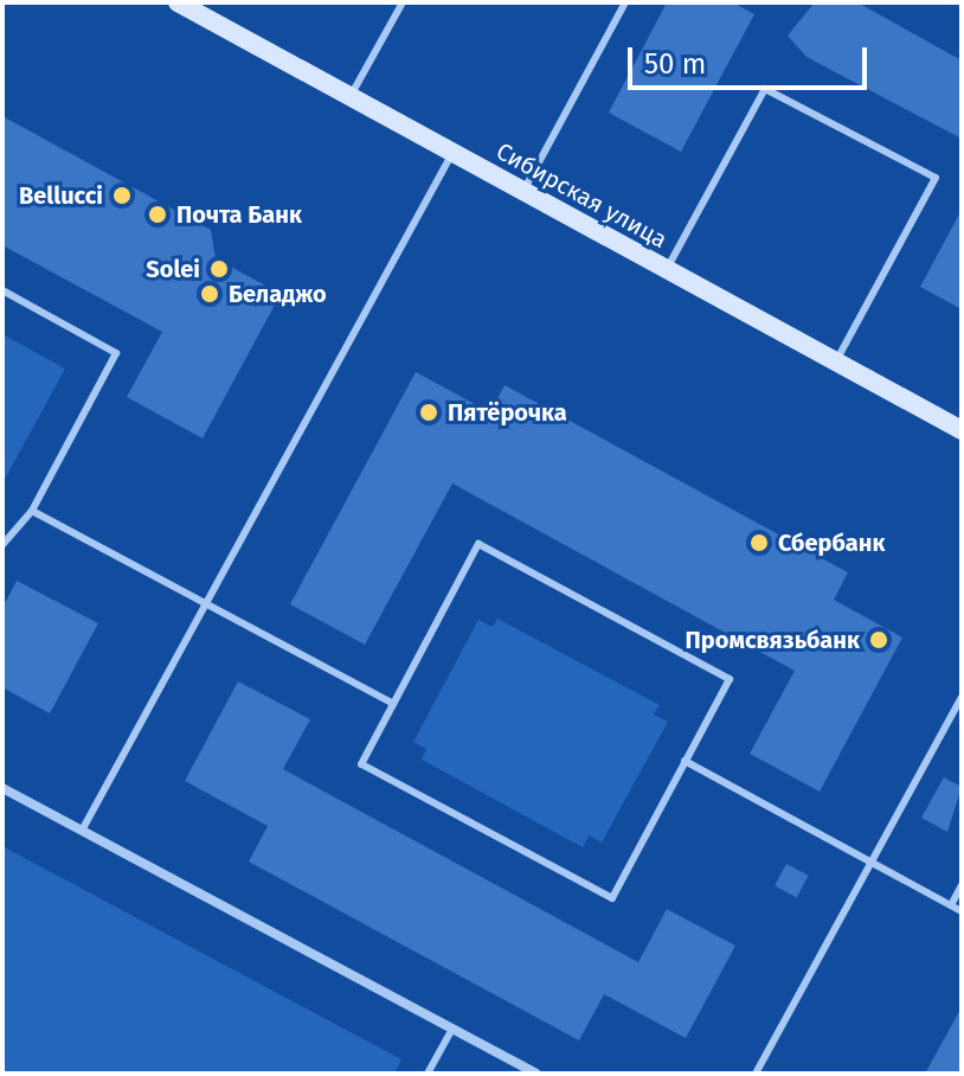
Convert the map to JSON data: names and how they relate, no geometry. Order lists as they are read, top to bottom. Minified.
{"streets":{"main road":["Сибирская улица"]},"places":["Bellucci","Почта Банк","Solei","Беладжо","Пятёрочка","Сбербанк","Промсвязьбанк"],"scale_bar":"50 m"}
